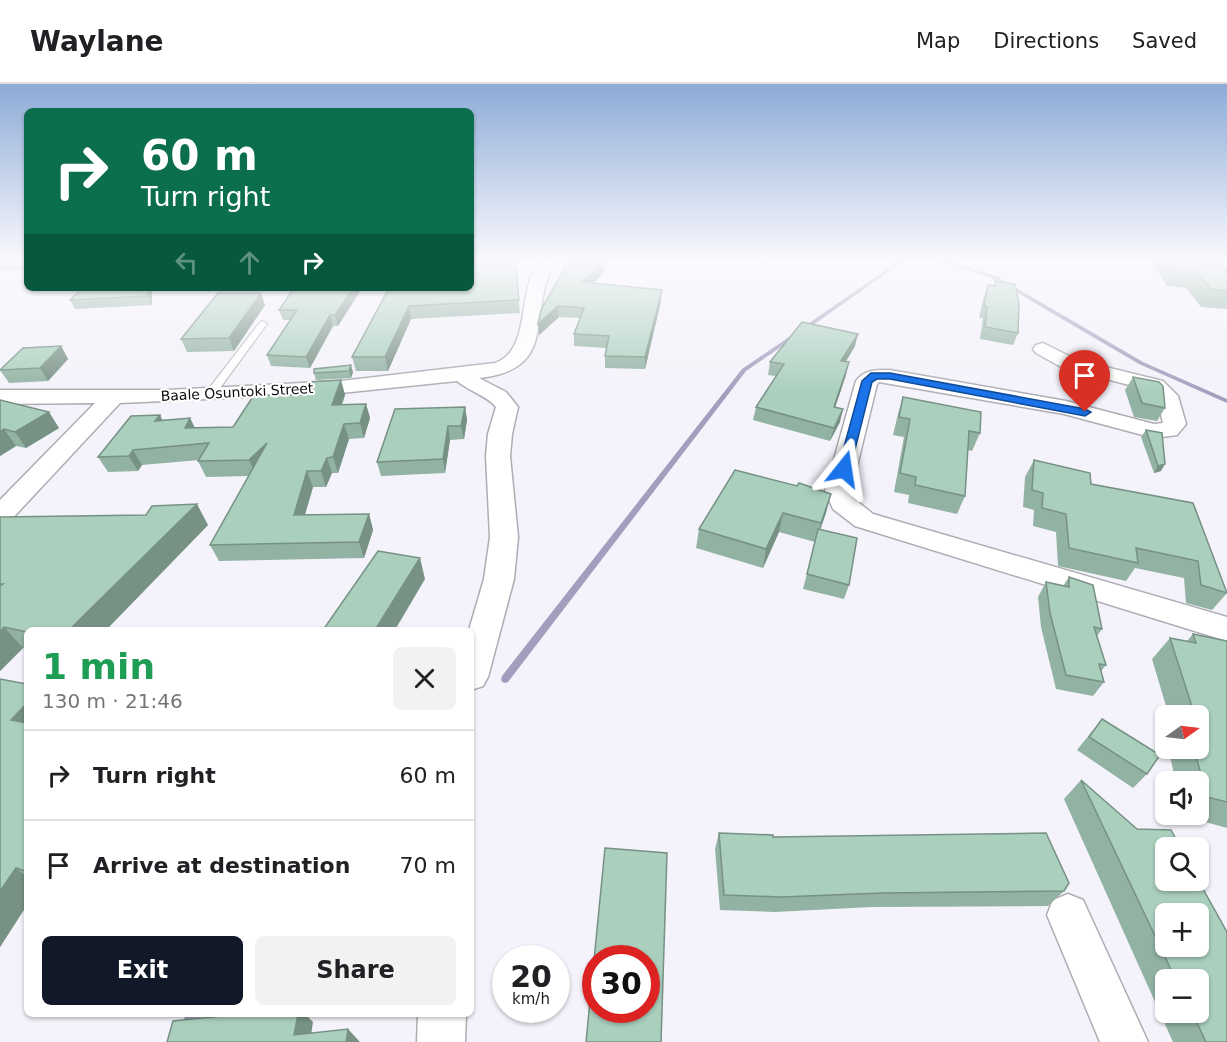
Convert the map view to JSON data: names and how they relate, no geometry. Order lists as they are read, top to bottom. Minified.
{"streets":{"street":["Baale Osuntoki Street"]},"north":"right","page":{"header":"Waylane","nav":["Map","Directions","Saved"],"turn":["60 m","Turn right"],"heading":["1 min","130 m · 21:46"],"map_buttons":["+","−"],"list":[{"name":"Turn right","value":"60 m"},{"name":"Arrive at destination","value":"70 m"}],"buttons":["Exit","Share"],"speed":"20 km/h","limit":"30"}}
